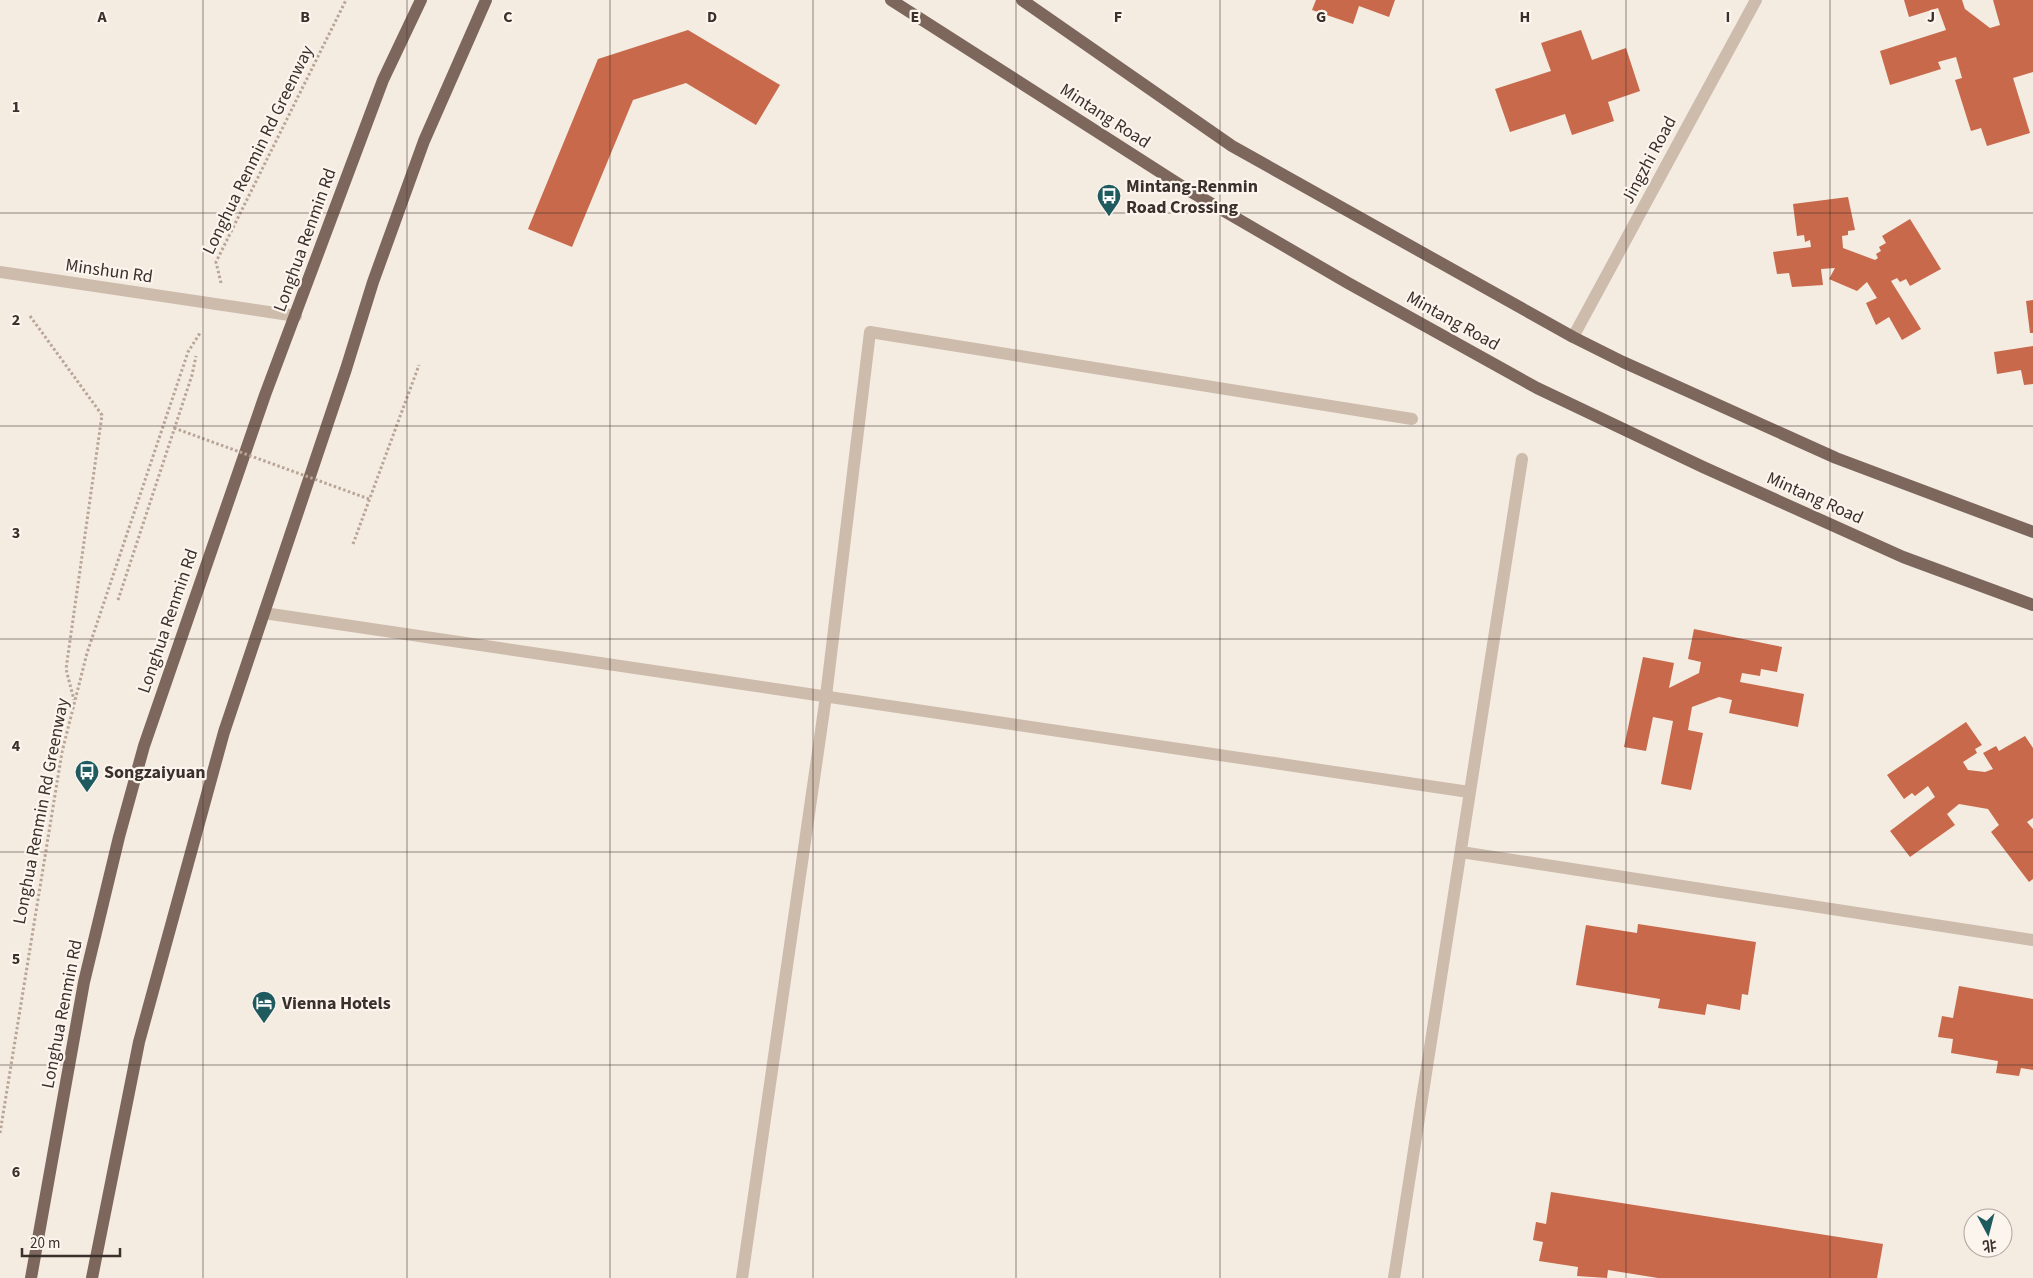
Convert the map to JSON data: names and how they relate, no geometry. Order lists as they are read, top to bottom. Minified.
{"streets":{"main road":["Mintang Road","Longhua Renmin Rd"],"street":["Jingzhi Road"],"path":["Longhua Renmin Rd Greenway"]},"places":{"bus stop":["Mintang-Renmin Road Crossing","Songzaiyuan"],"hotel":["Vienna Hotels"]},"scale_bar":"20 m","north":"bottom","grid":{"columns":["A","B","C","D","E","F","G","H","I","J"],"rows":["1","2","3","4","5","6"]}}
